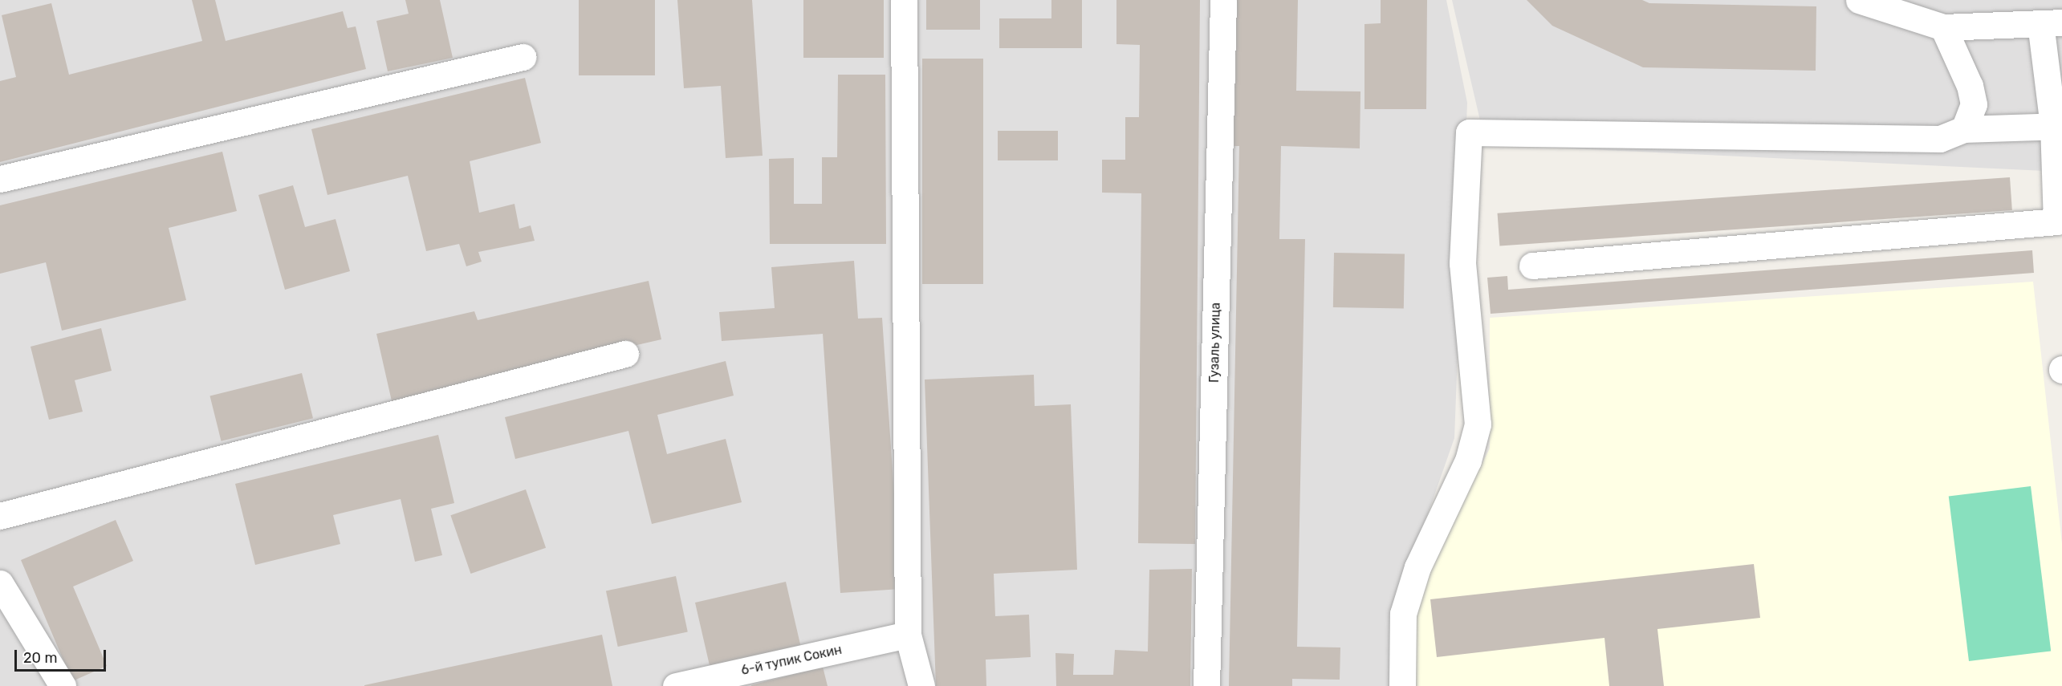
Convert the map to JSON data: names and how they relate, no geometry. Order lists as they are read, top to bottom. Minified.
{"streets":{"street":["Гузаль улица","6-й тупик Сокин"]},"scale_bar":"20 m"}
